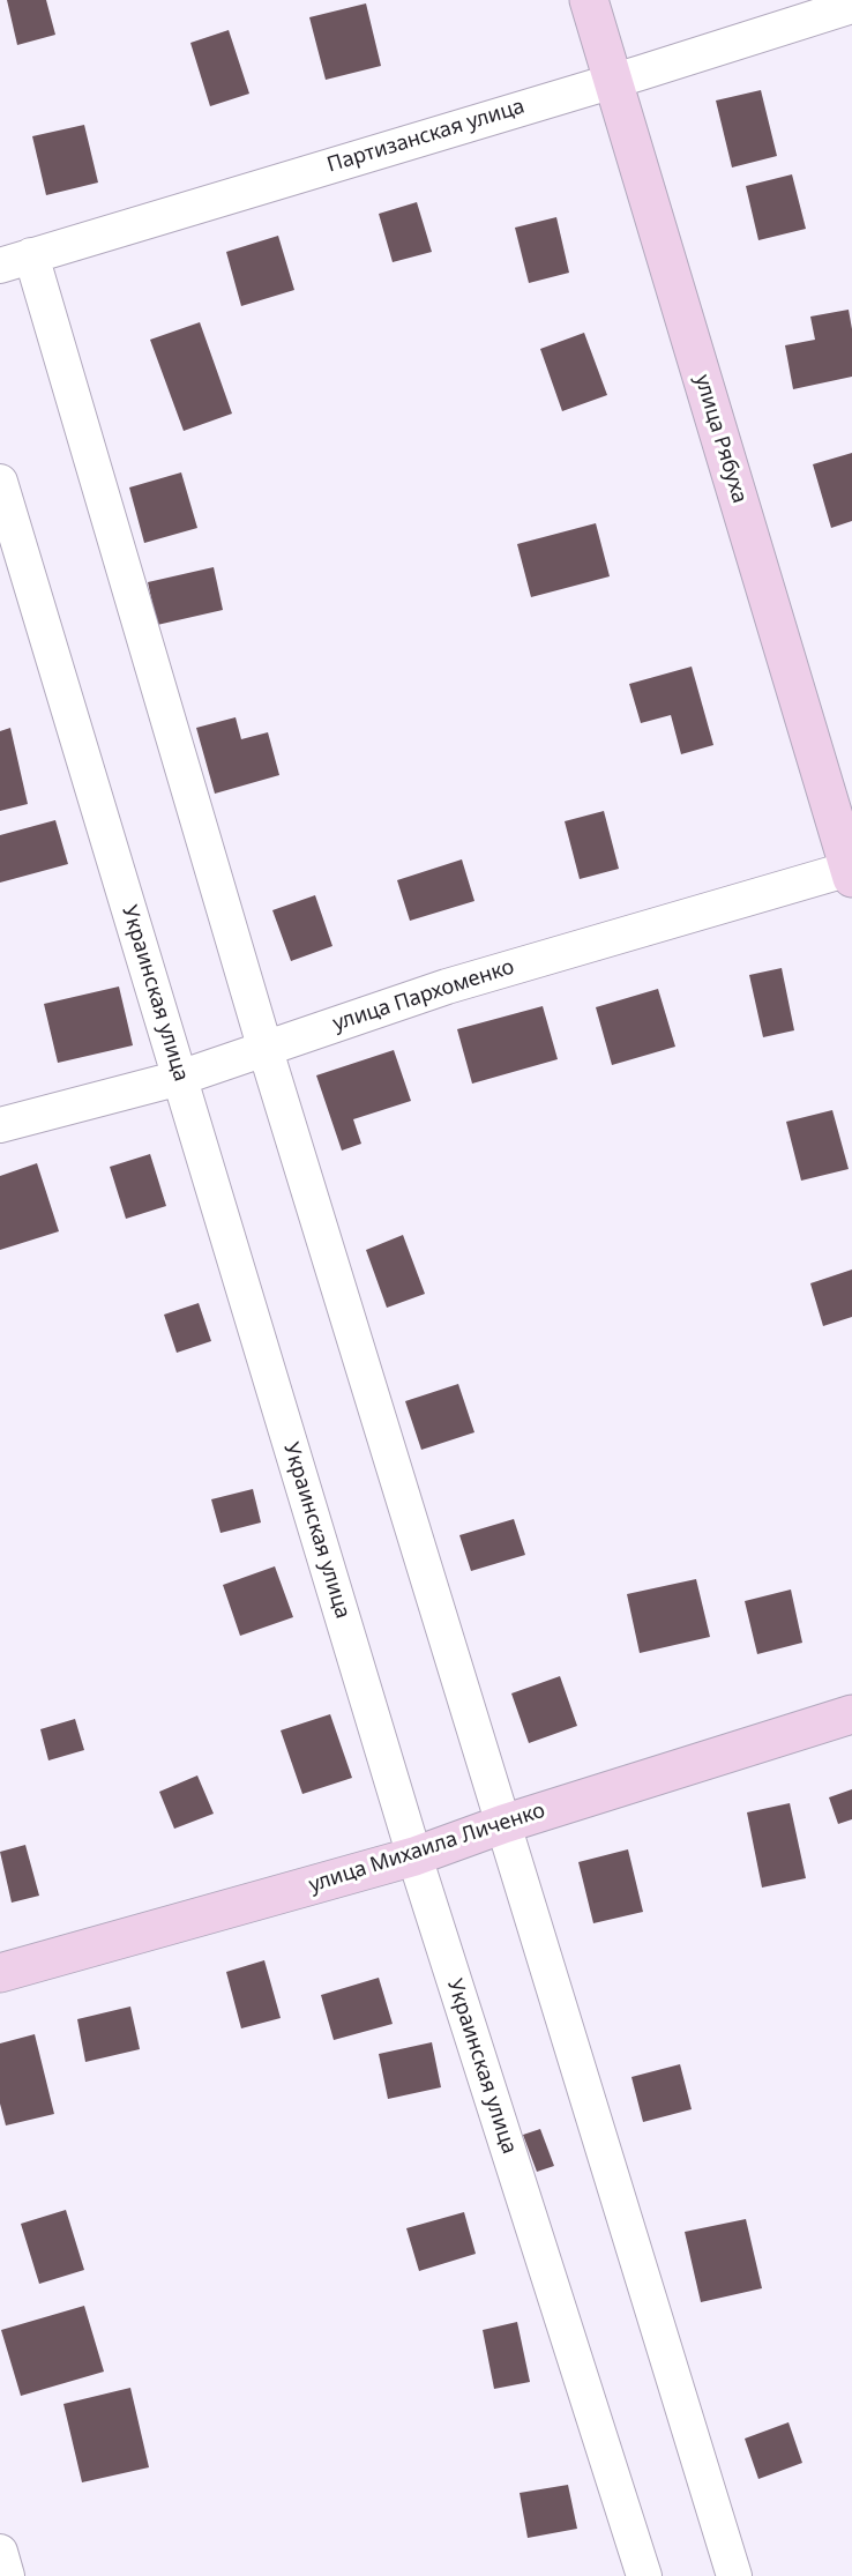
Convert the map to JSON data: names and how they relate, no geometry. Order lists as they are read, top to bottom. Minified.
{"streets":{"main road":["улица Рябуха","улица Михаила Личенко"],"street":["Партизанская улица","Украинская улица","улица Пархоменко"]},"crossings":[["Партизанская улица","улица Рябуха"],["улица Рябуха","улица Пархоменко"],["Украинская улица","улица Пархоменко"],["Украинская улица","улица Михаила Личенко"]]}
